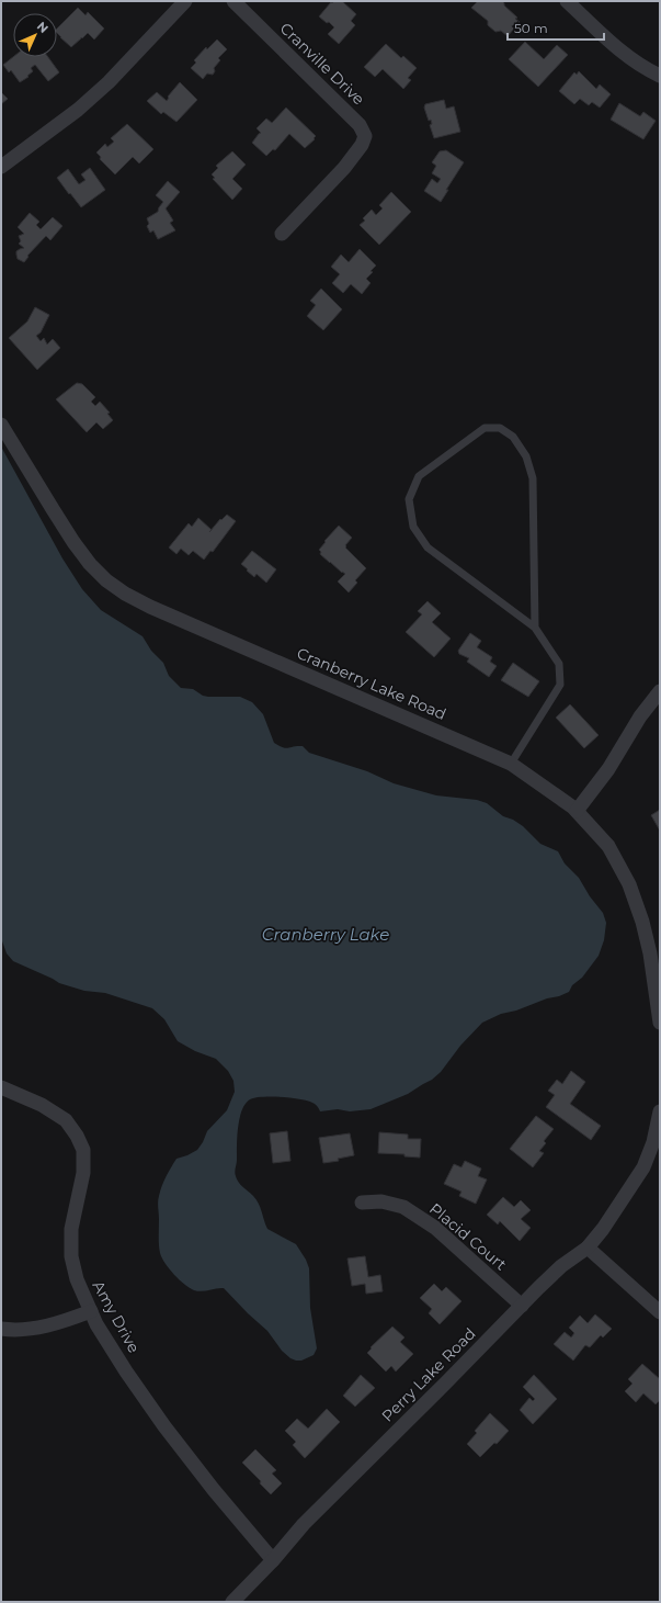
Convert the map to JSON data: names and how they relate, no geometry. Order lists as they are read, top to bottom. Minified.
{"streets":{"street":["Cranville Drive","Cranberry Lake Road","Placid Court","Amy Drive","Perry Lake Road"]},"crossings":[["Placid Court","Perry Lake Road"],["Amy Drive","Perry Lake Road"]],"water":["Cranberry Lake"],"scale_bar":"50 m","north":"top right"}
